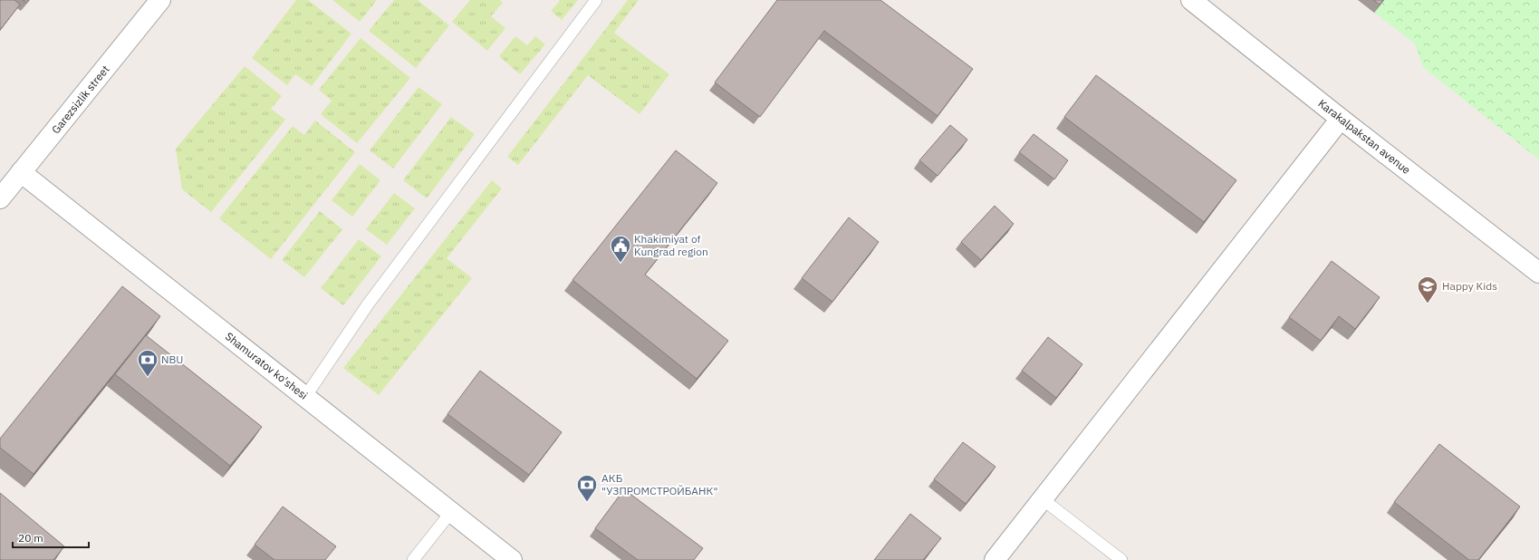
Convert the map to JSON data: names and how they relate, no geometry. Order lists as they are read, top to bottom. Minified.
{"streets":{"street":["Garezsizlik street","Karakalpakstan avenue","Shamuratov ko'shesi"]},"crossings":[["Garezsizlik street","Shamuratov ko'shesi"]],"places":{"public building":["Khakimiyat of Kungrad region"],"school or university":["Happy Kids"],"bank":["NBU","АКБ \"УЗПРОМСТРОЙБАНК\""]},"scale_bar":"20 m"}
